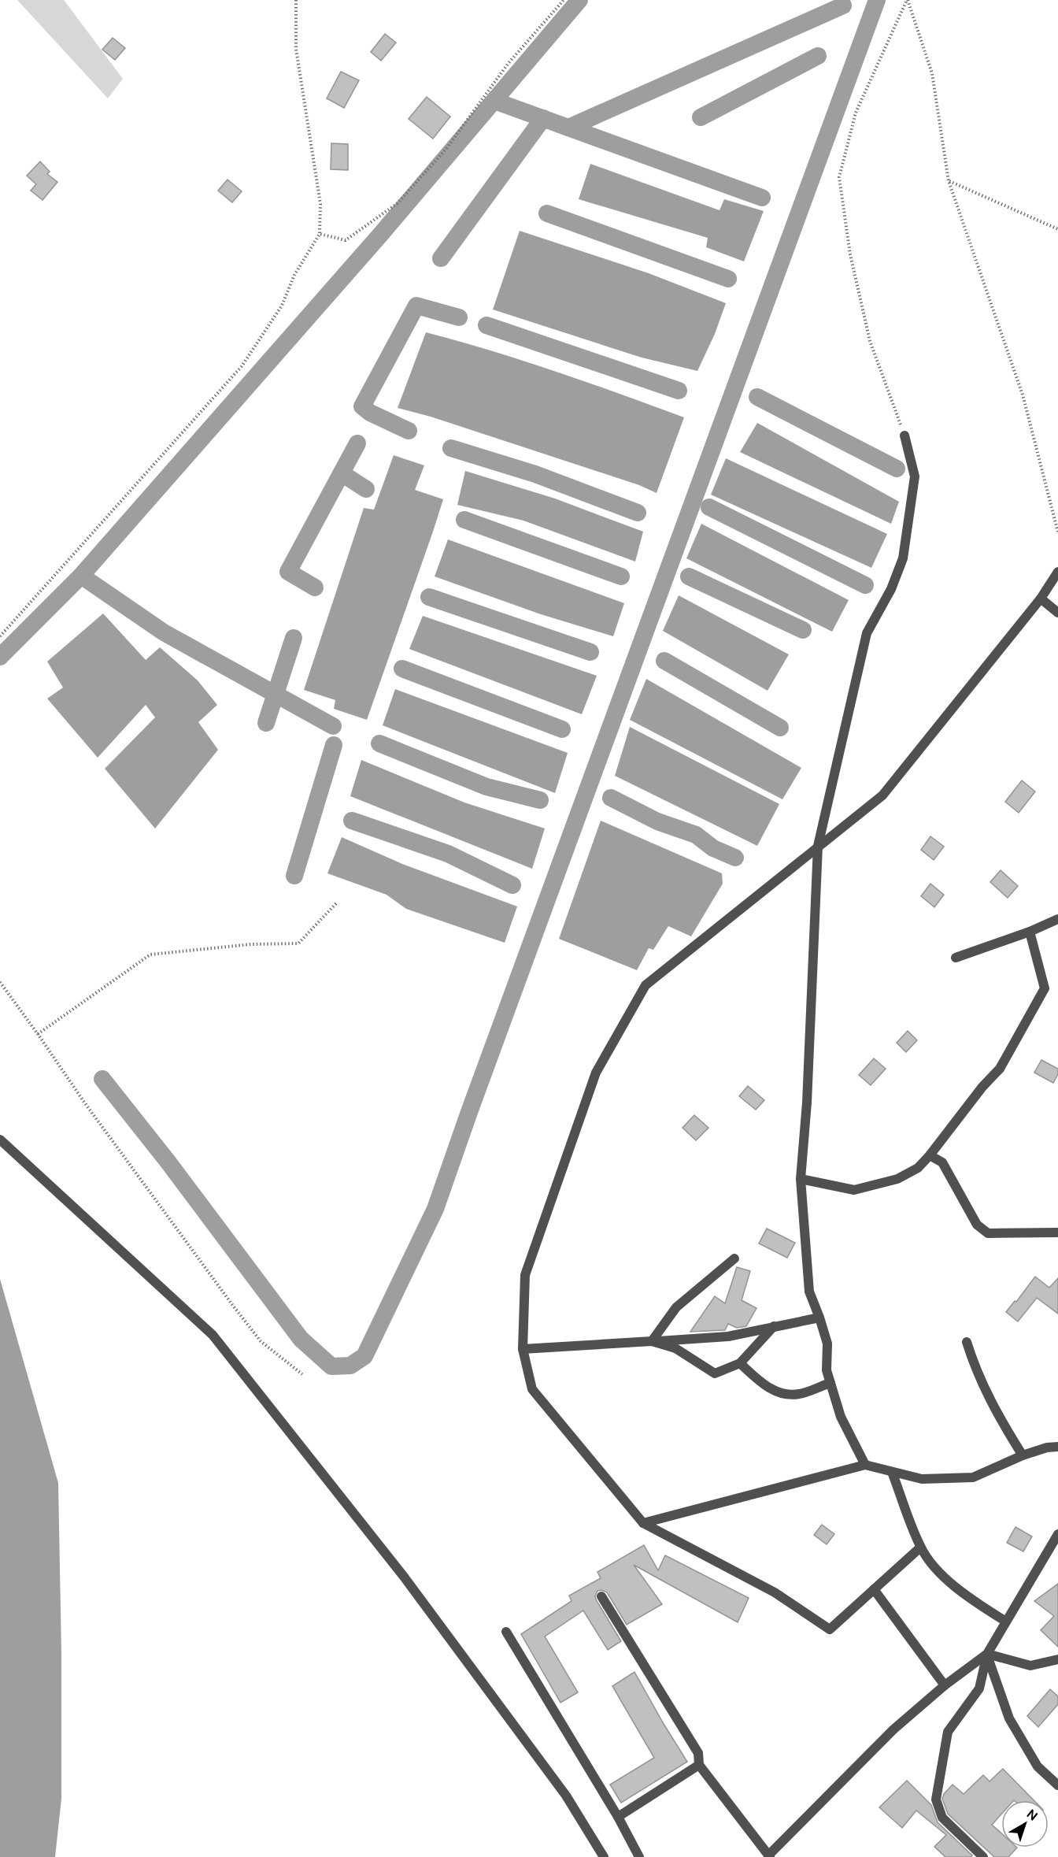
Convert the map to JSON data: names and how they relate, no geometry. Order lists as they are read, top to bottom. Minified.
{"north":"top right"}
